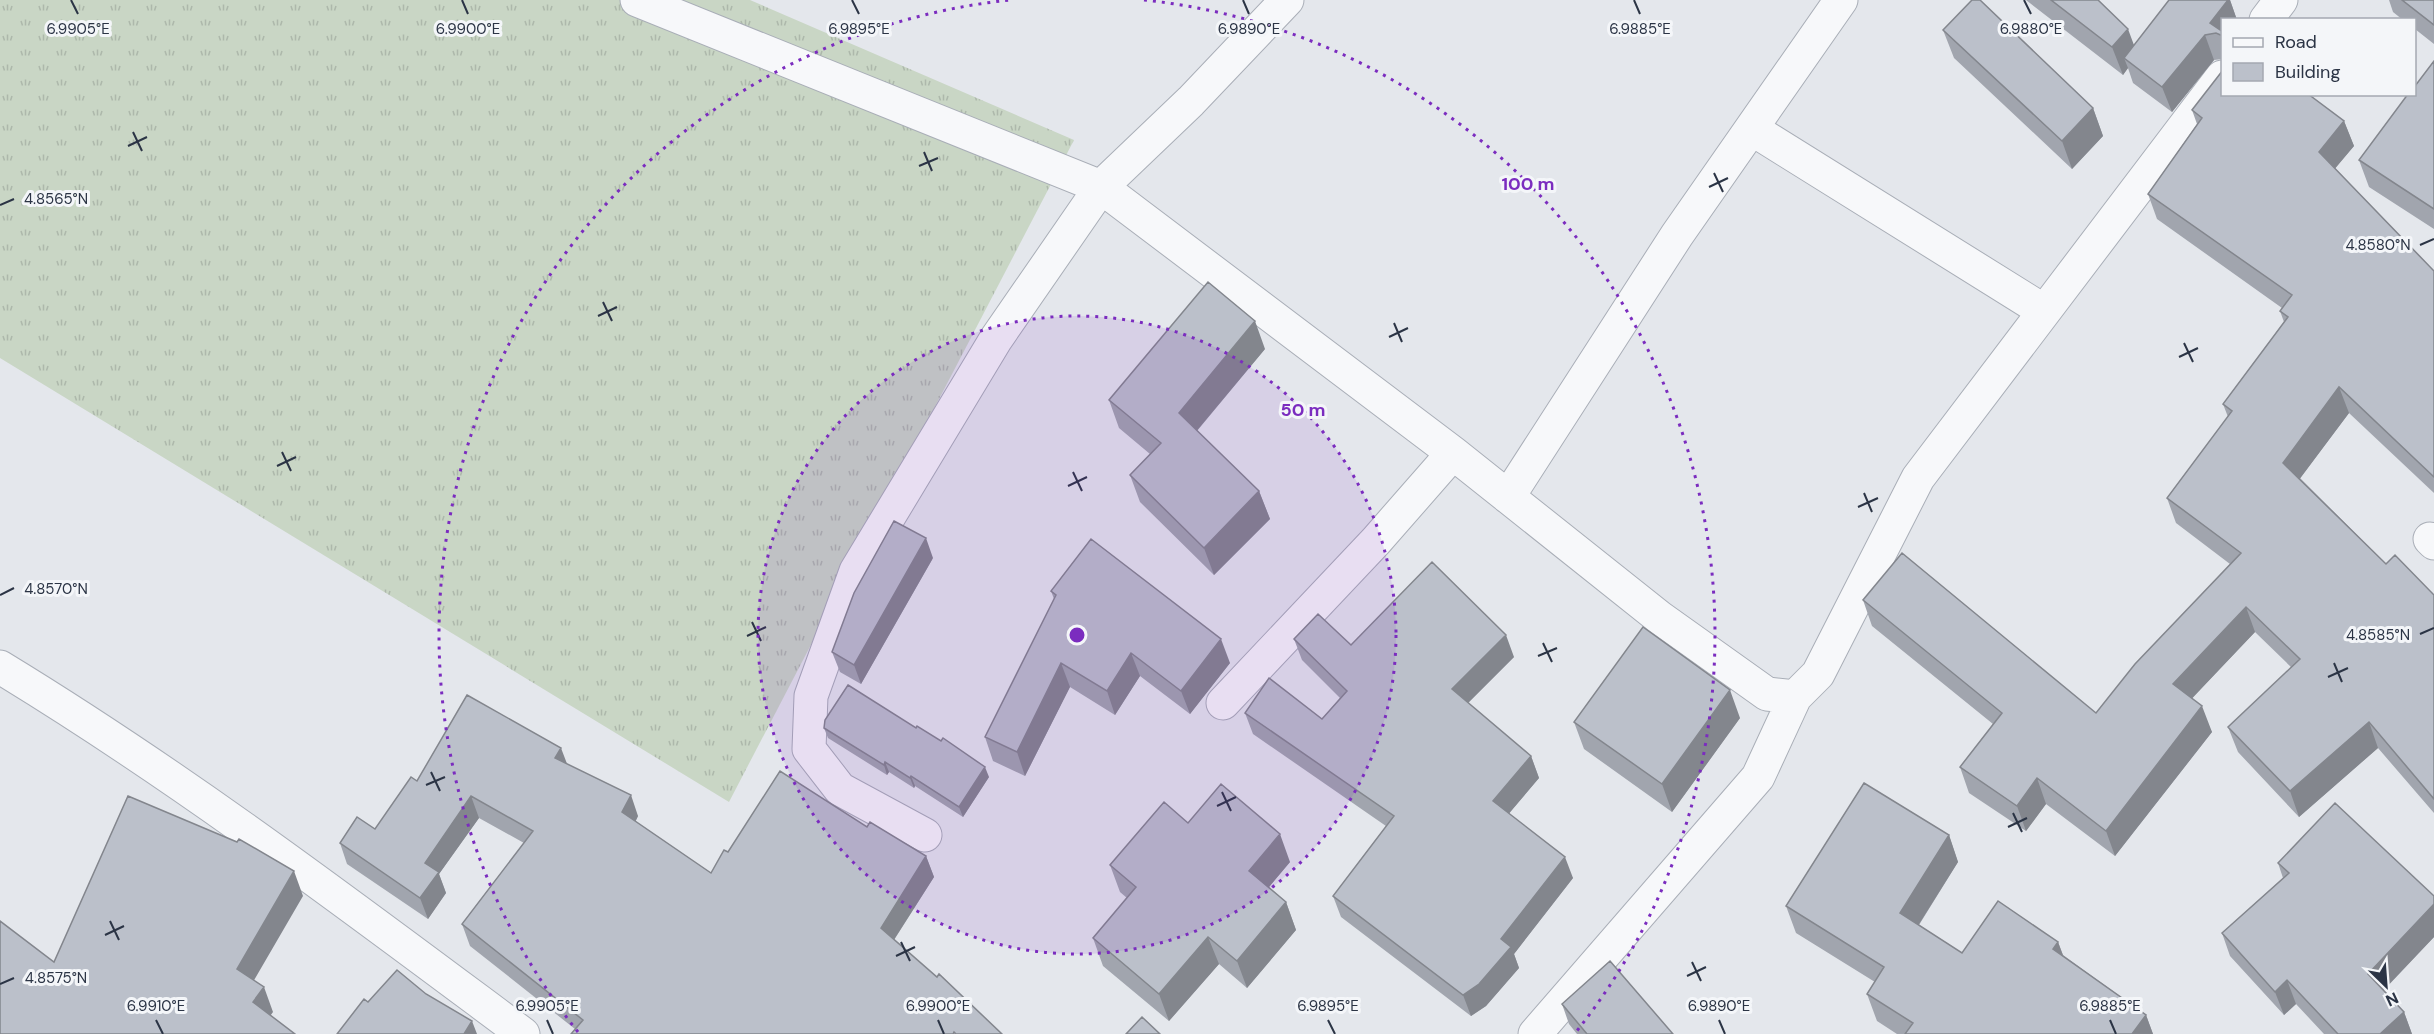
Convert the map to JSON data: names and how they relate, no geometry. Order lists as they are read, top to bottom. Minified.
{"legend":["Road","Building"],"north":"bottom right","coordinates":["6.9905°E","6.9900°E","6.9895°E","6.9890°E","6.9885°E","6.9880°E","4.8565°N","4.8580°N","4.8570°N","4.8585°N","4.8575°N","6.9910°E"],"rings":["100 m","50 m"]}
